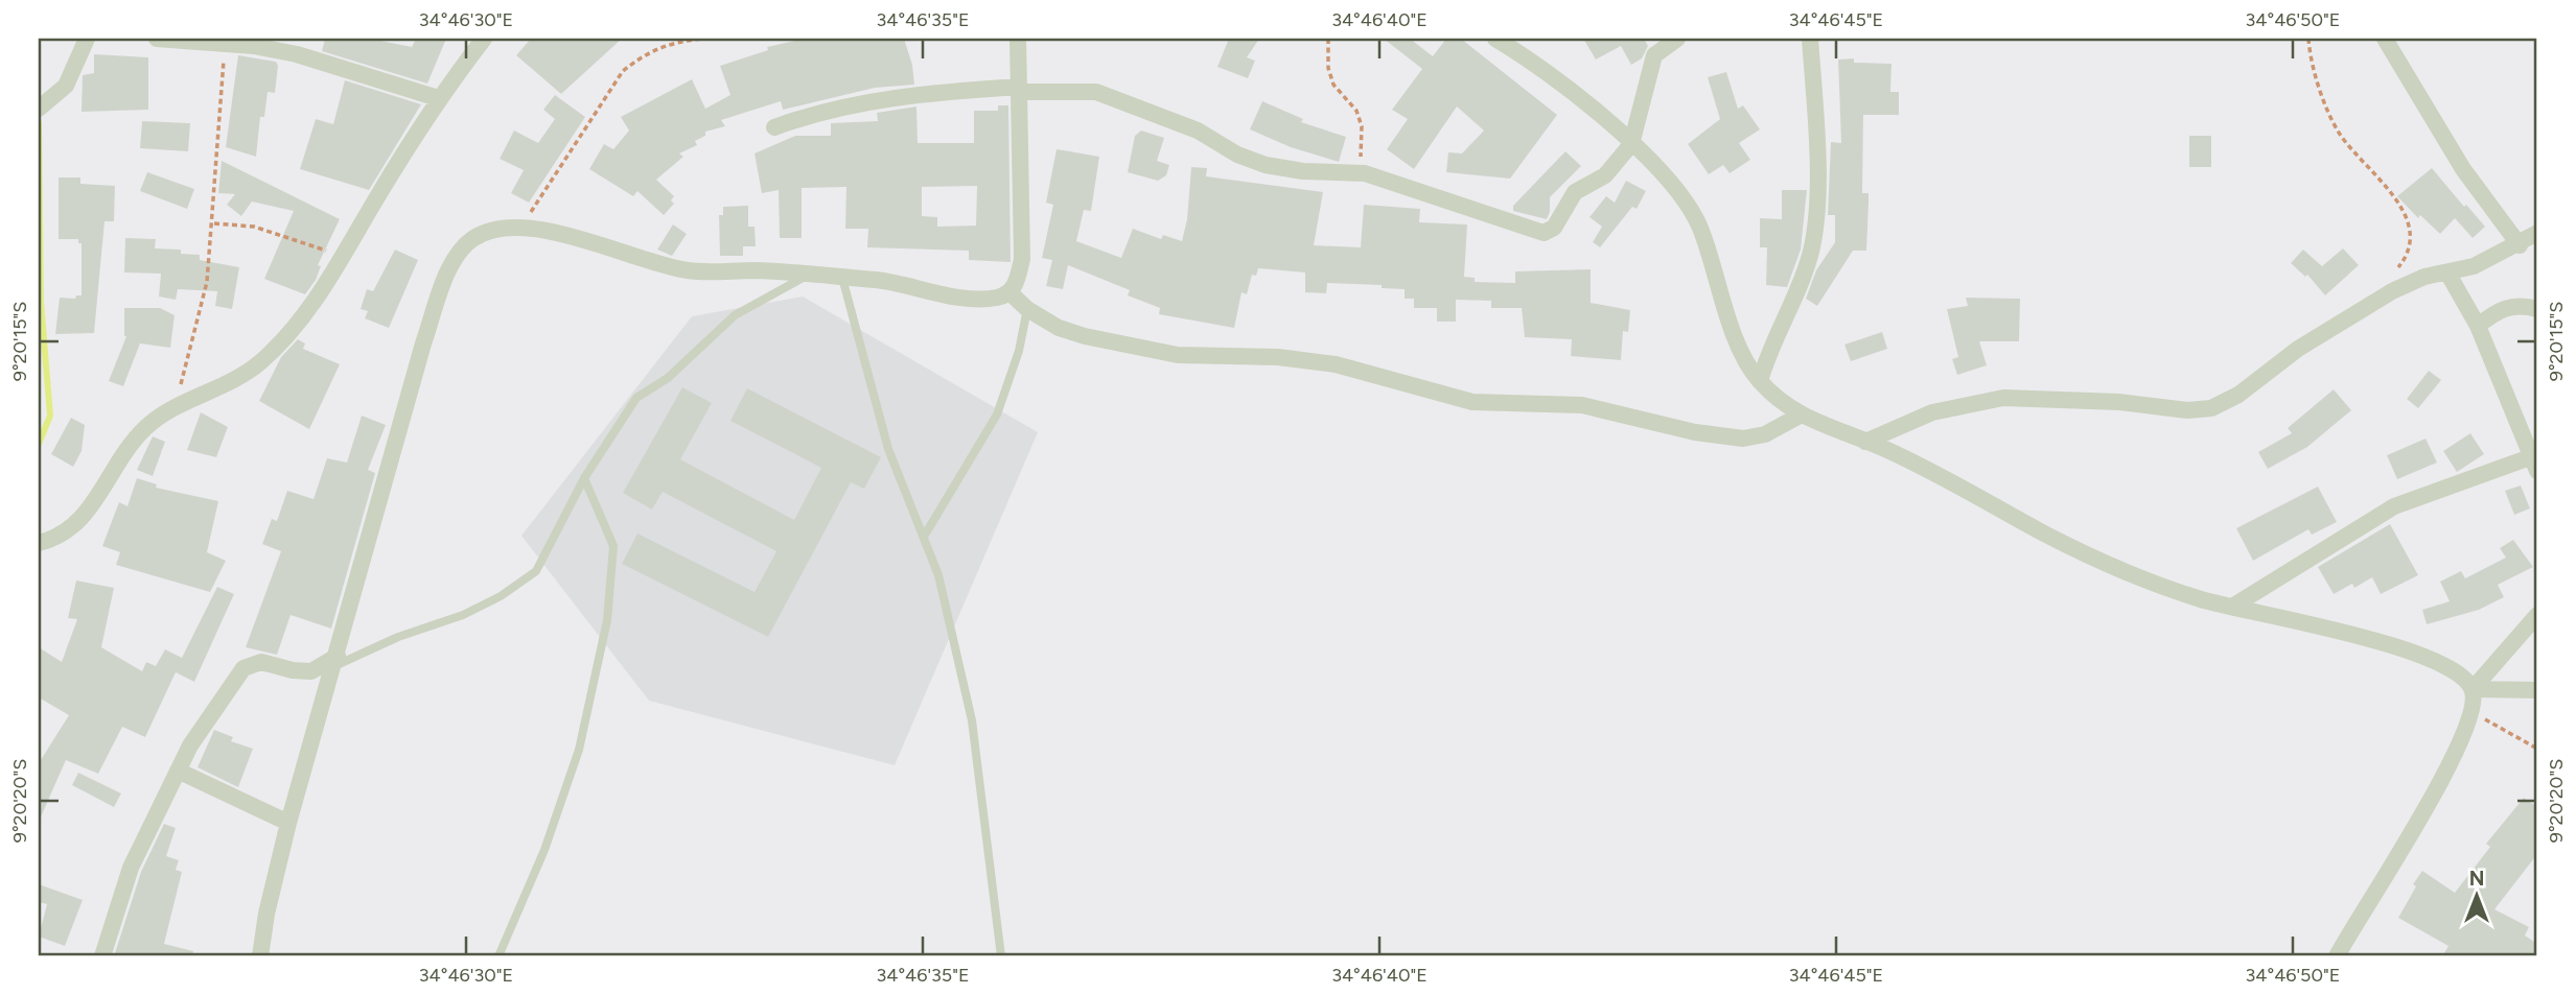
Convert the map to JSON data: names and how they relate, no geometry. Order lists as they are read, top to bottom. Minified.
{"north":"top","coordinates":["34°46'30\"E","34°46'35\"E","34°46'40\"E","34°46'45\"E","34°46'50\"E","9°20'15\"S","9°20'20\"S"]}
